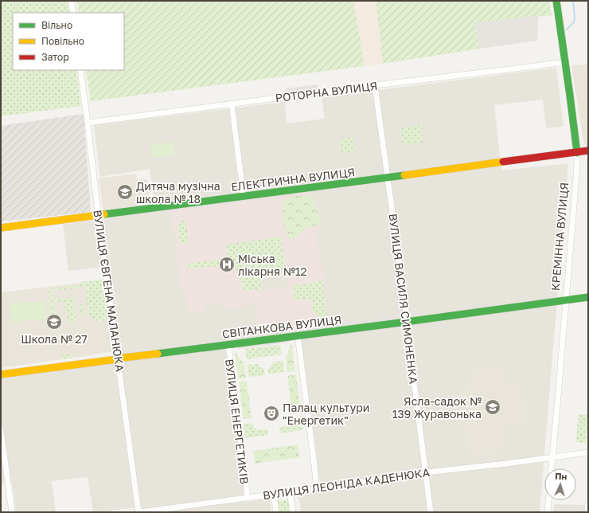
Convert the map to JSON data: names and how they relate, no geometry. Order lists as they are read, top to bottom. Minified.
{"streets":{"street":["РОТОРНА ВУЛИЦЯ","ЕЛЕКТРИЧНА ВУЛИЦЯ","КРЕМІННА ВУЛИЦЯ","ВУЛИЦЯ ЄВГЕНА МАЛАНЮКА","ВУЛИЦЯ ВАСИЛЯ СИМОНЕНКА","СВІТАНКОВА ВУЛИЦЯ","ВУЛИЦЯ ЕНЕРГЕТИКІВ","ВУЛИЦЯ ЛЕОНІДА КАДЕНЮКА"]},"crossings":[["РОТОРНА ВУЛИЦЯ","КРЕМІННА ВУЛИЦЯ"],["РОТОРНА ВУЛИЦЯ","ВУЛИЦЯ ЄВГЕНА МАЛАНЮКА"],["РОТОРНА ВУЛИЦЯ","ВУЛИЦЯ ВАСИЛЯ СИМОНЕНКА"],["ЕЛЕКТРИЧНА ВУЛИЦЯ","КРЕМІННА ВУЛИЦЯ"],["ЕЛЕКТРИЧНА ВУЛИЦЯ","ВУЛИЦЯ ЄВГЕНА МАЛАНЮКА"],["ЕЛЕКТРИЧНА ВУЛИЦЯ","ВУЛИЦЯ ВАСИЛЯ СИМОНЕНКА"],["КРЕМІННА ВУЛИЦЯ","СВІТАНКОВА ВУЛИЦЯ"],["КРЕМІННА ВУЛИЦЯ","ВУЛИЦЯ ЛЕОНІДА КАДЕНЮКА"],["ВУЛИЦЯ ЄВГЕНА МАЛАНЮКА","СВІТАНКОВА ВУЛИЦЯ"],["ВУЛИЦЯ ЄВГЕНА МАЛАНЮКА","ВУЛИЦЯ ЛЕОНІДА КАДЕНЮКА"],["ВУЛИЦЯ ВАСИЛЯ СИМОНЕНКА","СВІТАНКОВА ВУЛИЦЯ"],["ВУЛИЦЯ ВАСИЛЯ СИМОНЕНКА","ВУЛИЦЯ ЛЕОНІДА КАДЕНЮКА"],["СВІТАНКОВА ВУЛИЦЯ","ВУЛИЦЯ ЕНЕРГЕТИКІВ"],["ВУЛИЦЯ ЕНЕРГЕТИКІВ","ВУЛИЦЯ ЛЕОНІДА КАДЕНЮКА"]],"places":{"school or university":["Дитяча музічна школа № 18","Школа № 27","Ясла-садок № 139 Журавонька"],"hospital":["Міська лікарня №12"],"theatre":["Палац культури \"Енергетик\""]},"legend":["Вільно","Повільно","Затор"],"north":"top"}
